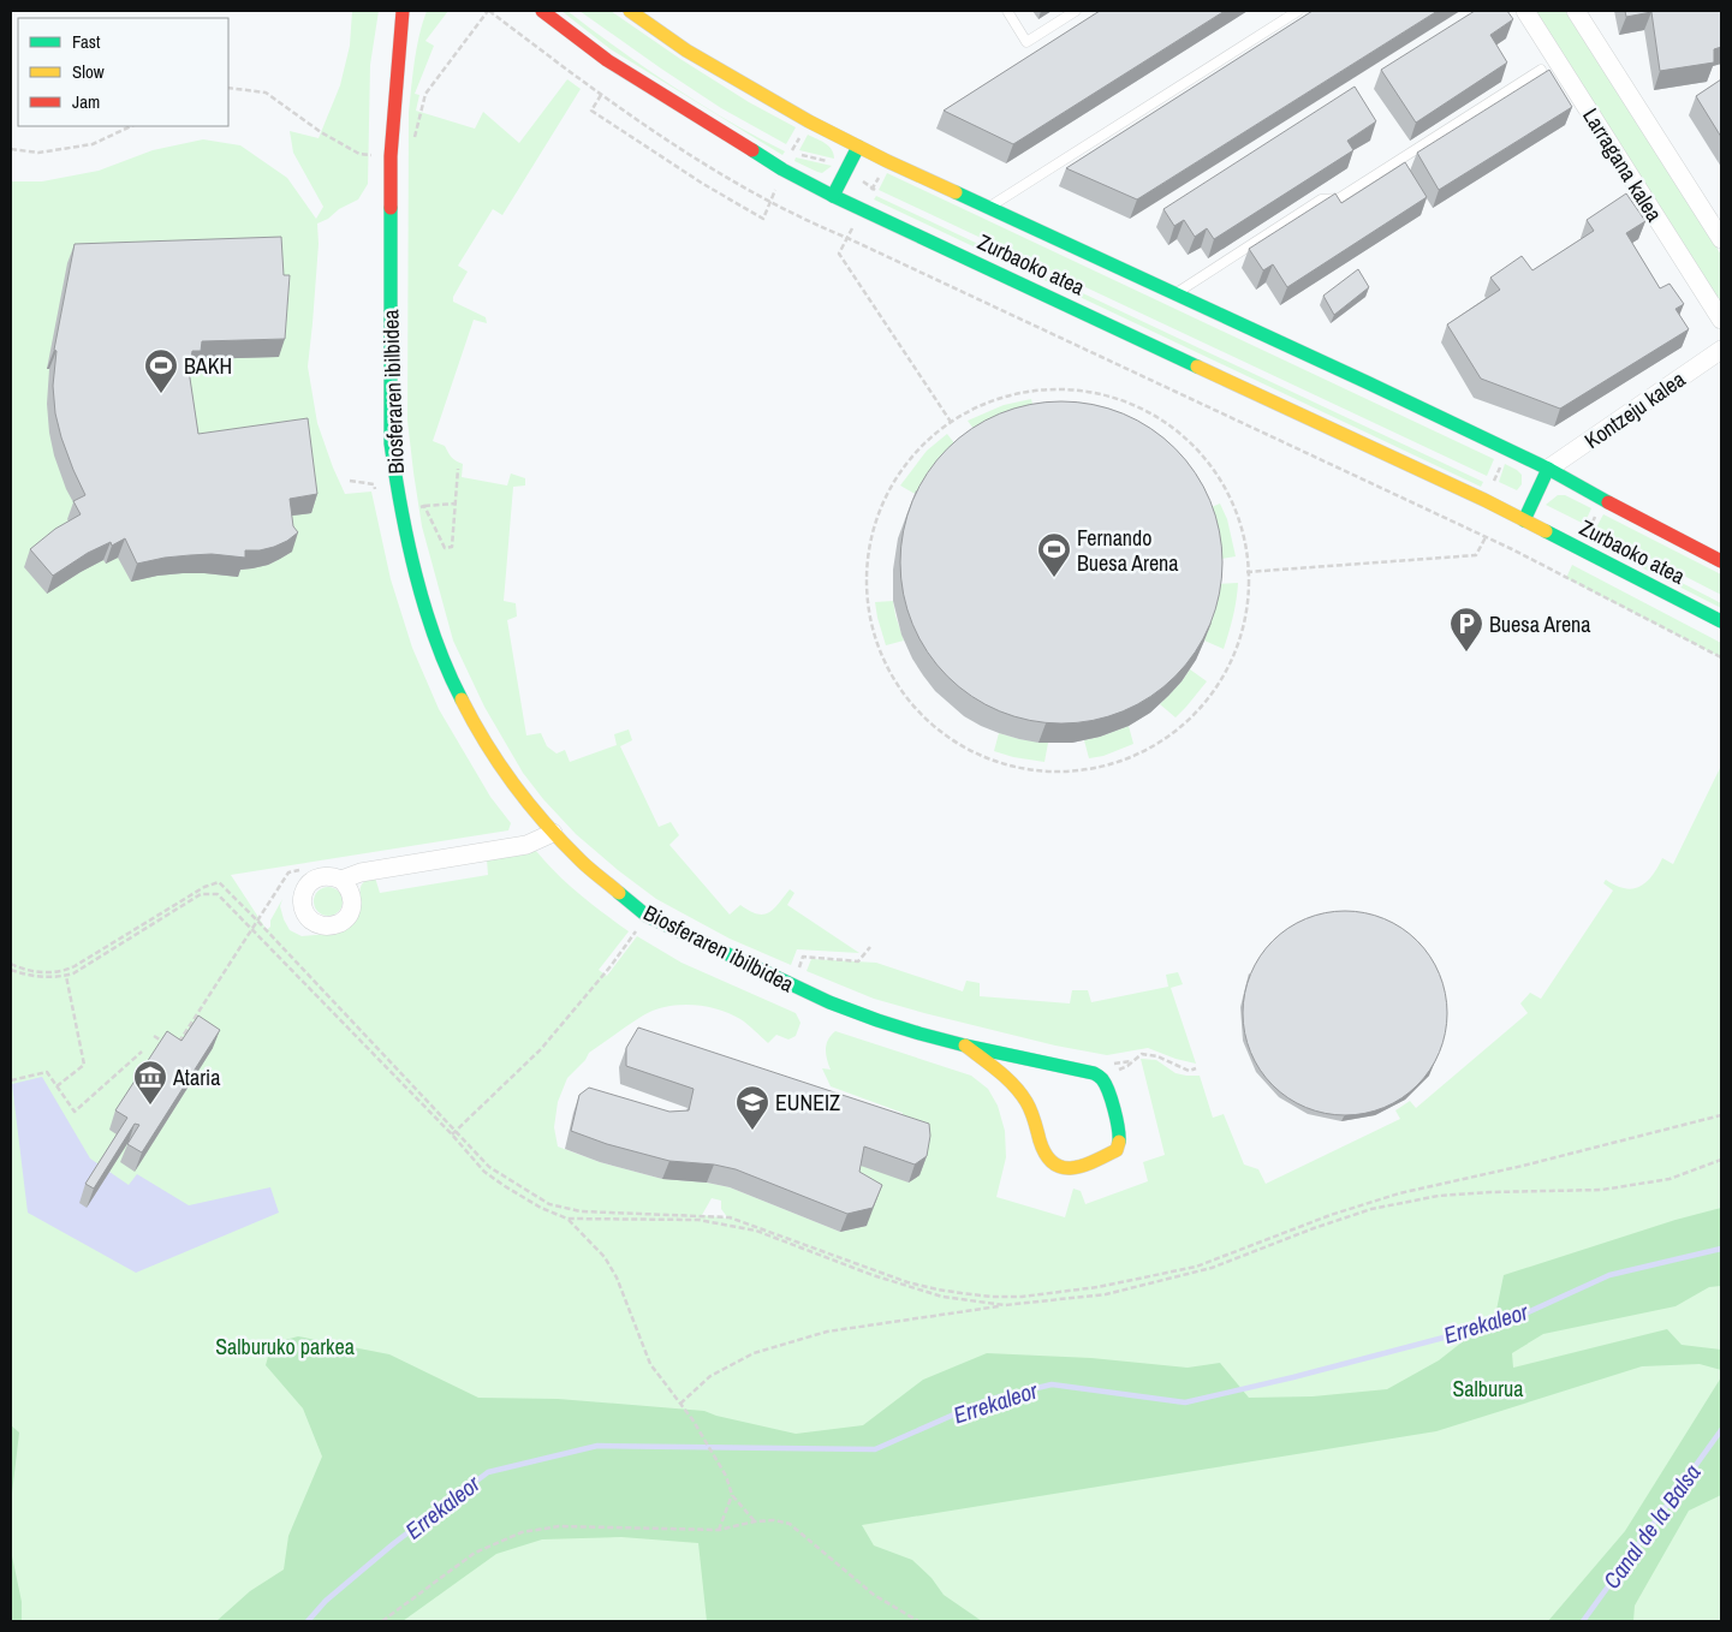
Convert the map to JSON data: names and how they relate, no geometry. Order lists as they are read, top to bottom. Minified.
{"streets":{"street":["Larragana kalea","Zurbaoko atea","Biosferaren ibilbidea","Kontzeju kalea"]},"crossings":[["Zurbaoko atea","Kontzeju kalea"]],"water":["Errekaleor","Canal de la Balsa"],"parks":["Salburuko parkea","Salburua"],"places":{"sports":["BAKH","Fernando Buesa Arena"],"parking":["Buesa Arena"],"museum":["Ataria"],"school or university":["EUNEIZ"]},"legend":["Fast","Slow","Jam"]}
